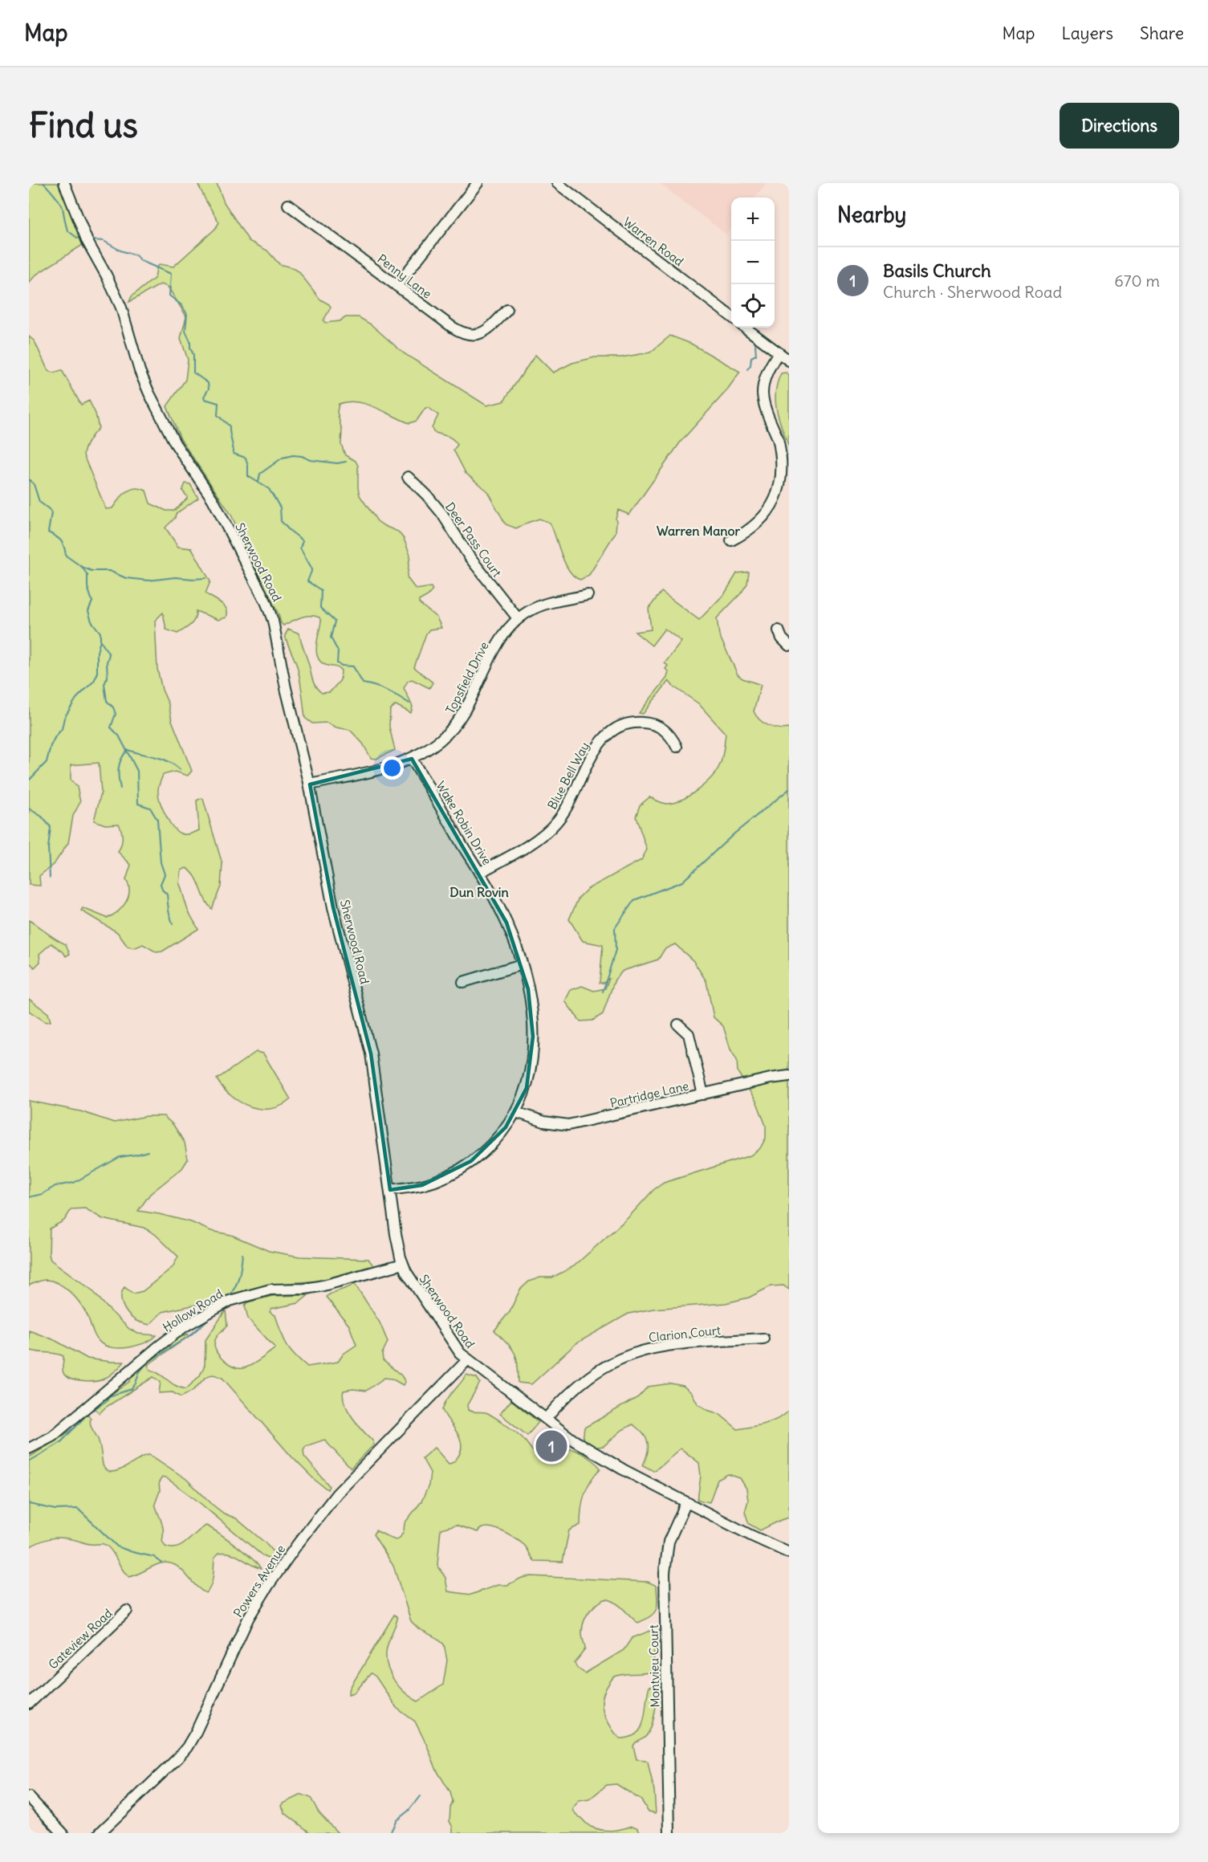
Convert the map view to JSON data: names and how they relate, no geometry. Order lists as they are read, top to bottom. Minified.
{"streets":{"street":["Warren Road","Penny Lane","Deer Pass Court","Sherwood Road","Topsfield Drive","Blue Bell Way","Wake Robin Drive","Partridge Lane","Hollow Road","Clarion Court","Powers Avenue","Gateview Road","Montvieu Court"]},"crossings":[["Deer Pass Court","Topsfield Drive"],["Sherwood Road","Topsfield Drive"],["Sherwood Road","Wake Robin Drive"],["Sherwood Road","Hollow Road"],["Sherwood Road","Clarion Court"],["Sherwood Road","Powers Avenue"],["Sherwood Road","Montvieu Court"],["Topsfield Drive","Wake Robin Drive"],["Blue Bell Way","Wake Robin Drive"],["Wake Robin Drive","Partridge Lane"]],"districts":["Warren Manor","Dun Rovin"],"page":{"header":"Map","nav":["Map","Layers","Share"],"buttons":"Directions","title":"Find us","heading":"Nearby","map_buttons":["+","−"],"list":[{"mark":"1","name":"Basils Church","note":"Church · Sherwood Road","value":"670 m"}],"pins":"1"}}
